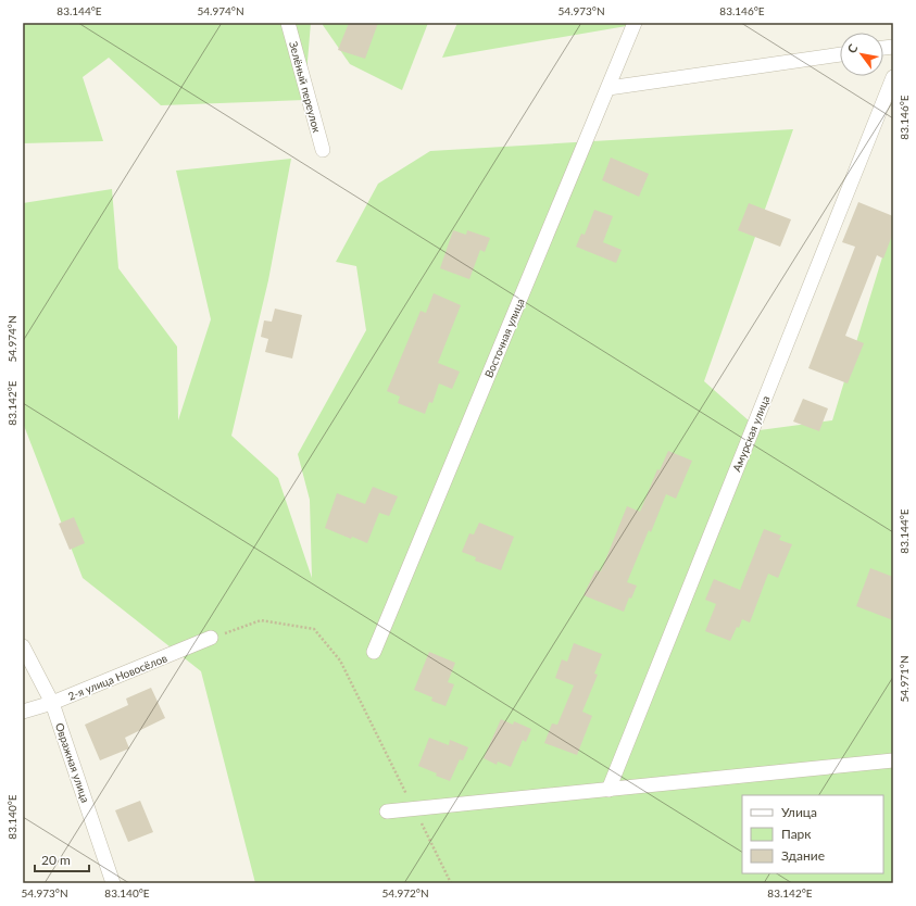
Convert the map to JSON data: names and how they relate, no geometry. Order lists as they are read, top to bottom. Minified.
{"streets":{"street":["Зелёный переулок","Восточная улица","Амурская улица","2-я улица Новосёлов","Овражная улица"]},"crossings":[["2-я улица Новосёлов","Овражная улица"]],"legend":["Улица","Парк","Здание"],"scale_bar":"20 m","north":"top left","coordinates":["83.144°E","54.974°N","54.973°N","83.146°E","83.142°E","54.971°N","83.140°E","54.972°N"]}
